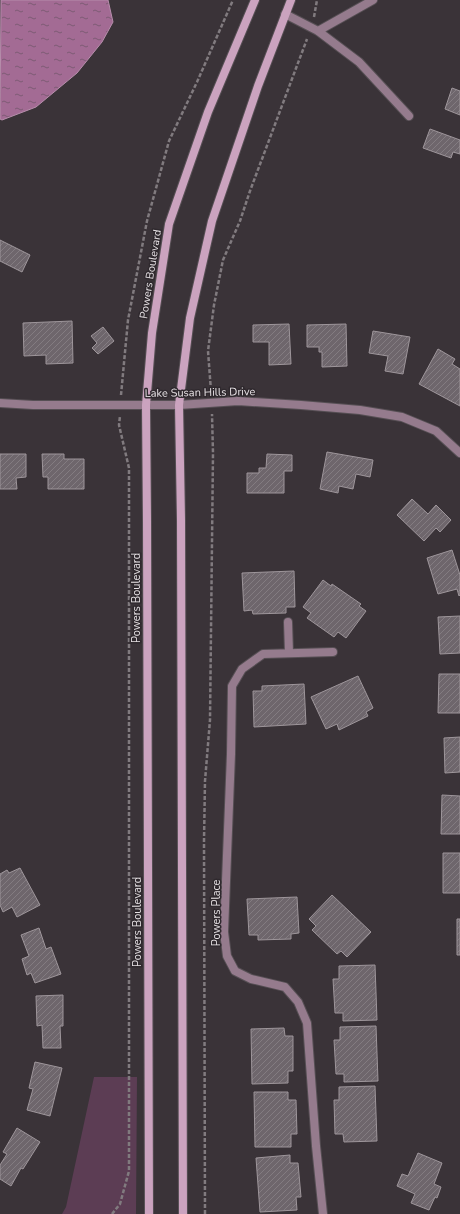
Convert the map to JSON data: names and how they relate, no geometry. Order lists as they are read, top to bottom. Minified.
{"streets":{"main road":["Powers Boulevard"],"street":["Lake Susan Hills Drive","Powers Place"]},"crossings":[["Powers Boulevard","Lake Susan Hills Drive"]]}
